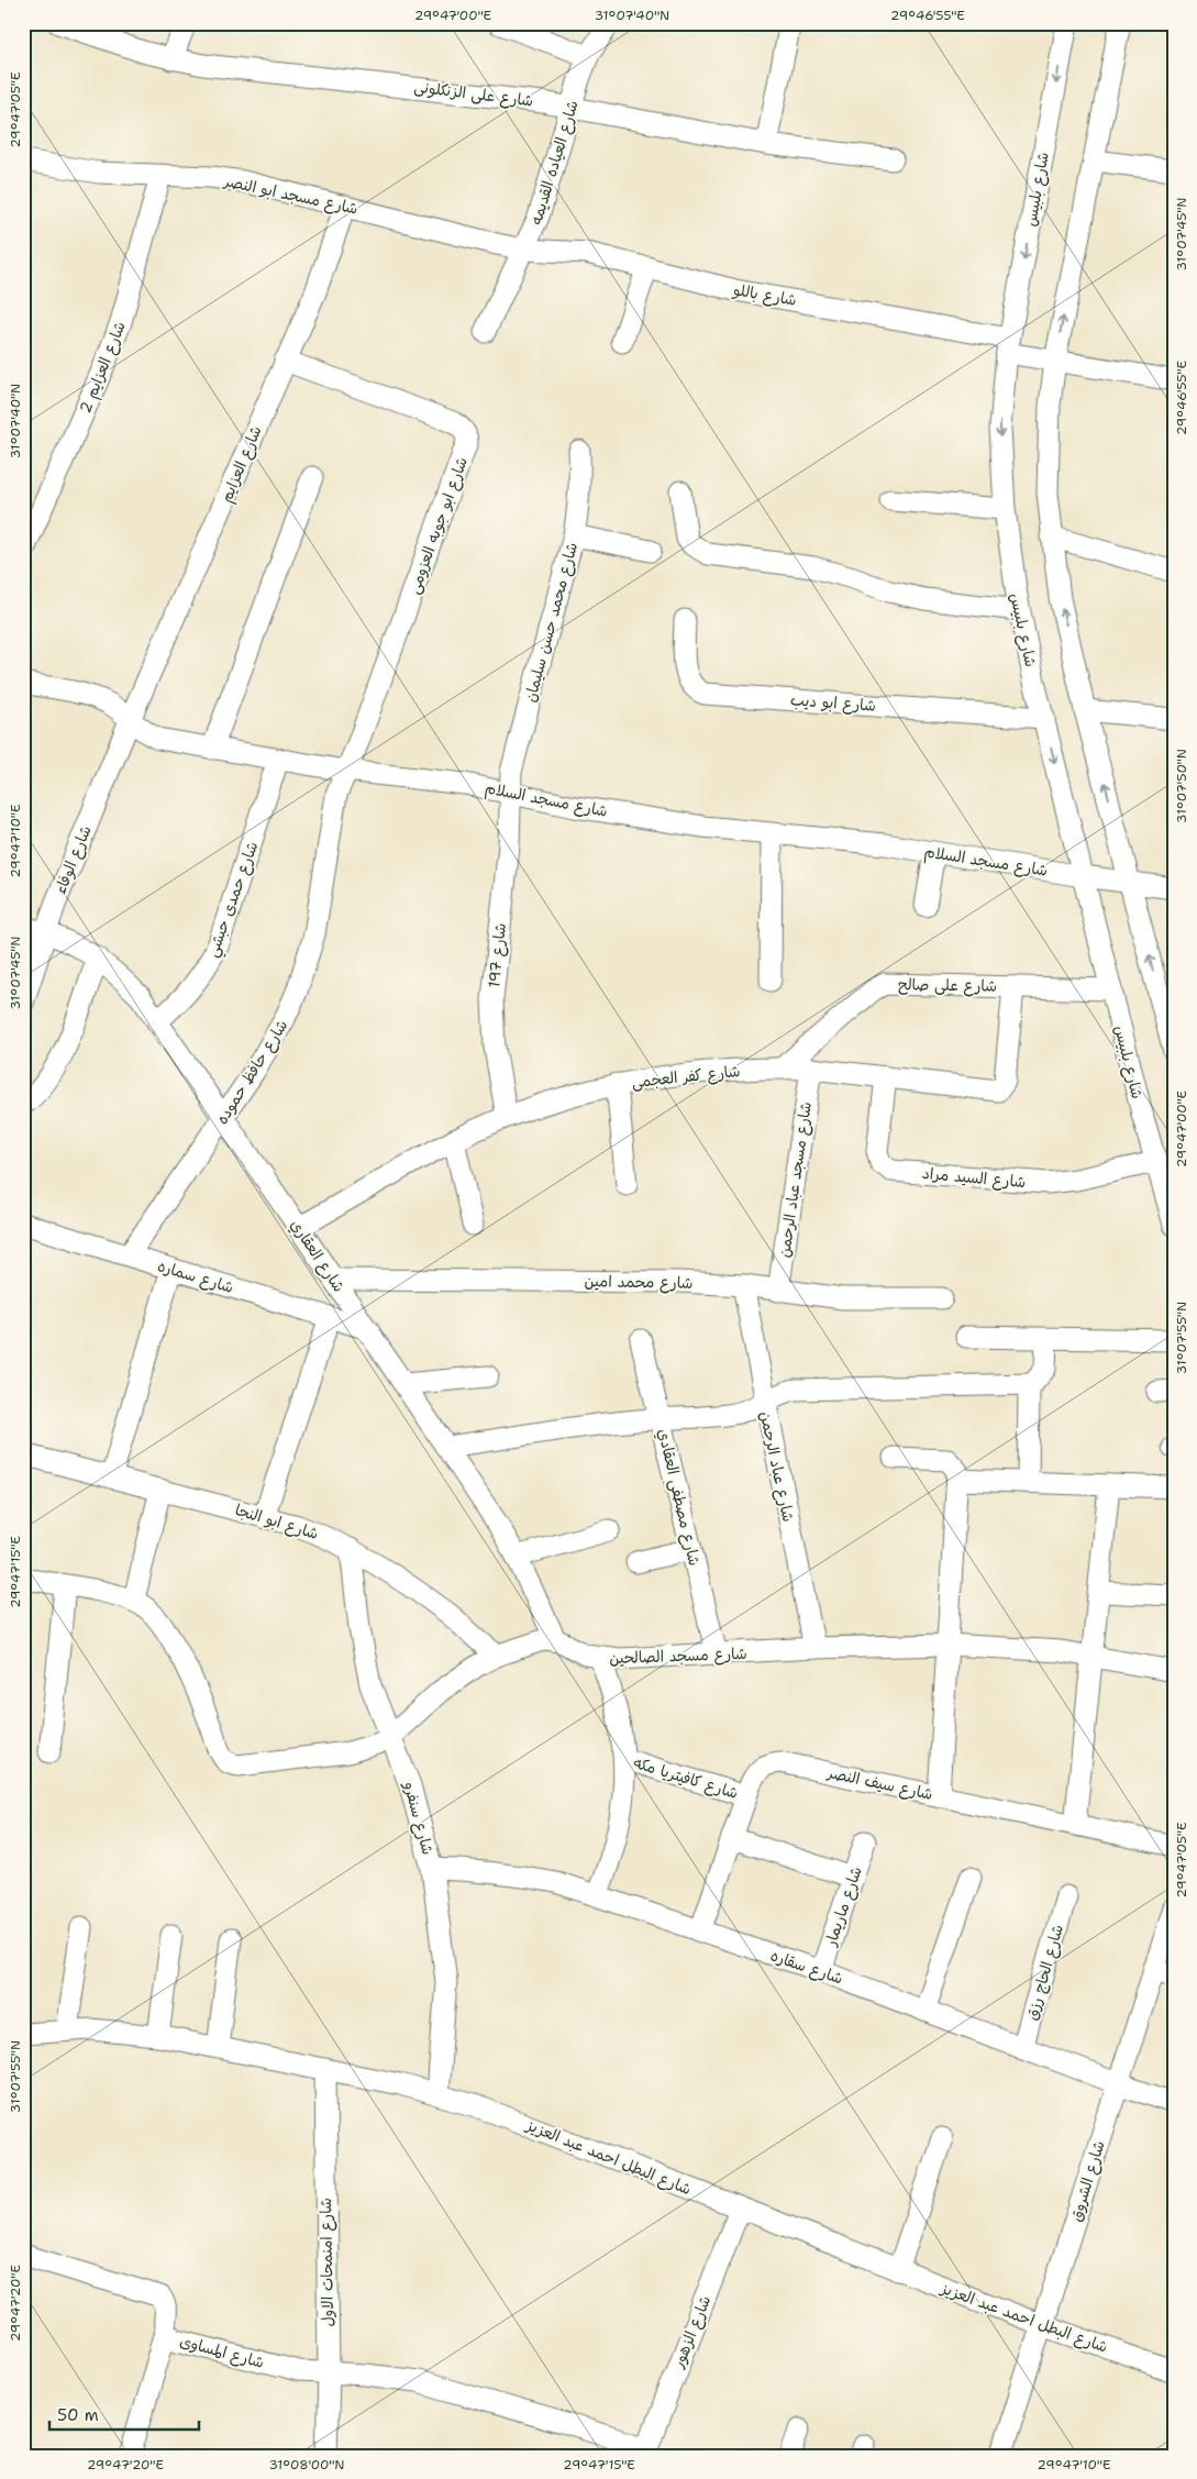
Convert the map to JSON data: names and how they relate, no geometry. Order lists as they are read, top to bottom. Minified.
{"streets":{"street":["شارع على الزنكلونى","شارع العياده القديمه","شارع بلبيس","شارع مسجد ابو النصر","شارع باللو","شارع العزايم 2","شارع العزايم","شارع ابو جوبه العزومى","شارع محمد حسن سليمان","شارع ابو ديب","شارع مسجد السلام","شارع الوفاء","شارع حمدى حبشي","شارع 197","شارع على صالح","شارع حافظ حموده","شارع كفر العجمى","شارع السيد مراد","شارع مسجد عباد الرحمن","شارع العقاري","شارع سماره","شارع محمد امين","شارع عباد الرحمن","شارع مصطفى العقادي","شارع ابو النجا","شارع مسجد الصالحين","شارع كافيتريا مكه","شارع سيف النصر","شارع سنفرو","شارع ماريمار","شارع سقاره","شارع الحاج رزق","شارع البطل احمد عبد العزيز","شارع الشروق","شارع امنمحات الاول","شارع الزهور","شارع المساوى"]},"crossings":[["شارع على الزنكلونى","شارع العياده القديمه"],["شارع العياده القديمه","شارع مسجد ابو النصر"],["شارع العياده القديمه","شارع باللو"],["شارع بلبيس","شارع باللو"],["شارع بلبيس","شارع ابو ديب"],["شارع بلبيس","شارع مسجد السلام"],["شارع بلبيس","شارع على صالح"],["شارع بلبيس","شارع السيد مراد"],["شارع مسجد ابو النصر","شارع باللو"],["شارع مسجد ابو النصر","شارع العزايم 2"],["شارع مسجد ابو النصر","شارع العزايم"],["شارع العزايم","شارع ابو جوبه العزومى"],["شارع العزايم","شارع مسجد السلام"],["شارع العزايم","شارع الوفاء"],["شارع ابو جوبه العزومى","شارع مسجد السلام"],["شارع ابو جوبه العزومى","شارع حافظ حموده"],["شارع محمد حسن سليمان","شارع مسجد السلام"],["شارع محمد حسن سليمان","شارع 197"],["شارع مسجد السلام","شارع الوفاء"],["شارع مسجد السلام","شارع حمدى حبشي"],["شارع مسجد السلام","شارع 197"],["شارع مسجد السلام","شارع حافظ حموده"],["شارع الوفاء","شارع العقاري"],["شارع حمدى حبشي","شارع العقاري"],["شارع 197","شارع كفر العجمى"],["شارع على صالح","شارع كفر العجمى"],["شارع حافظ حموده","شارع العقاري"],["شارع حافظ حموده","شارع سماره"],["شارع كفر العجمى","شارع السيد مراد"],["شارع كفر العجمى","شارع مسجد عباد الرحمن"],["شارع كفر العجمى","شارع العقاري"],["شارع مسجد عباد الرحمن","شارع محمد امين"],["شارع العقاري","شارع سماره"],["شارع العقاري","شارع محمد امين"],["شارع العقاري","شارع مسجد الصالحين"],["شارع محمد امين","شارع عباد الرحمن"],["شارع عباد الرحمن","شارع مسجد الصالحين"],["شارع مصطفى العقادي","شارع مسجد الصالحين"],["شارع ابو النجا","شارع سنفرو"],["شارع كافيتريا مكه","شارع سيف النصر"],["شارع سيف النصر","شارع سقاره"],["شارع سنفرو","شارع سقاره"],["شارع سنفرو","شارع البطل احمد عبد العزيز"],["شارع ماريمار","شارع سقاره"],["شارع سقاره","شارع الحاج رزق"],["شارع سقاره","شارع الشروق"],["شارع البطل احمد عبد العزيز","شارع الشروق"],["شارع البطل احمد عبد العزيز","شارع امنمحات الاول"],["شارع البطل احمد عبد العزيز","شارع الزهور"],["شارع امنمحات الاول","شارع المساوى"],["شارع الزهور","شارع المساوى"]],"scale_bar":"50 m","coordinates":["29°47'00\"E","31°07'40\"N","29°46'55\"E","29°47'05\"E","31°07'45\"N","31°07'50\"N","29°47'10\"E","31°07'55\"N","29°47'15\"E","29°47'20\"E","31°08'00\"N"]}
